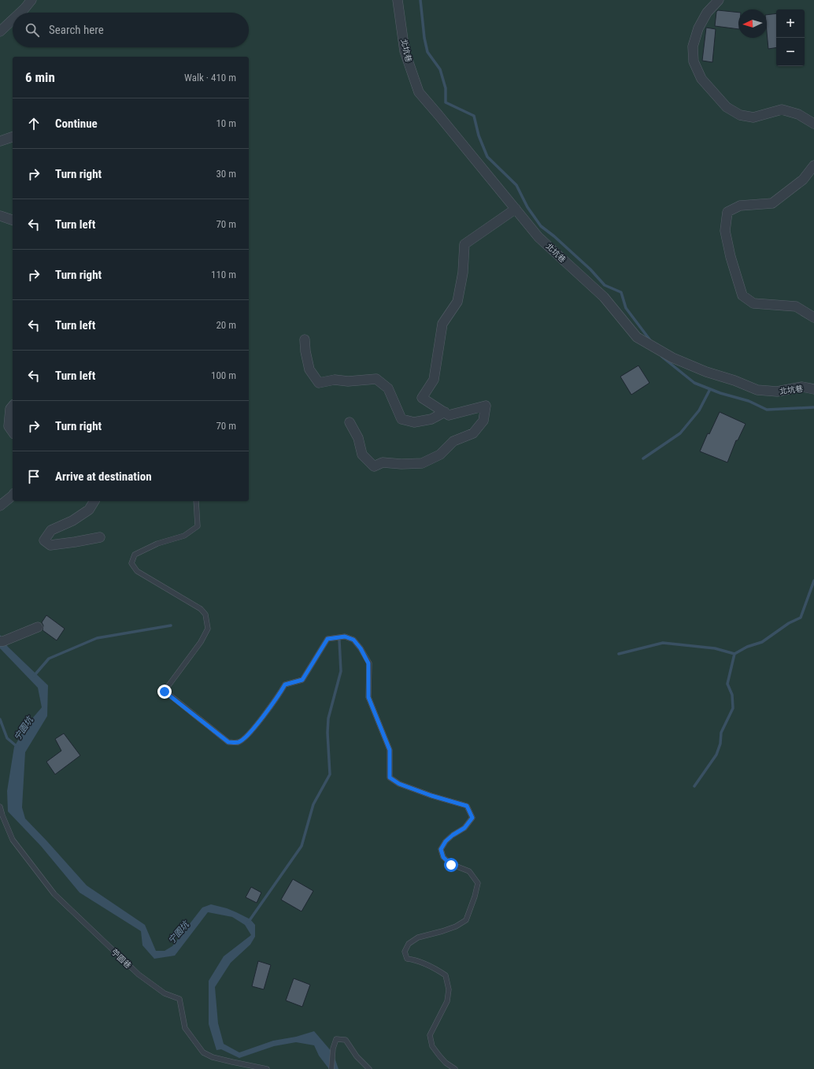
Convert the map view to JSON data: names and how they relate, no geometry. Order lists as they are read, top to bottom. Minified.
{"streets":{"street":["北坑巷"],"lane":["苧園巷"]},"water":["宁園坑"],"north":"left","page":{"map_buttons":["+","−"],"search":"Search here","heading":["6 min","Walk · 410 m"],"list":[["Continue","10 m"],["Turn right","30 m"],["Turn left","70 m"],["Turn right","110 m"],["Turn left","20 m"],["Turn left","100 m"],["Turn right","70 m"],"Arrive at destination"]}}
